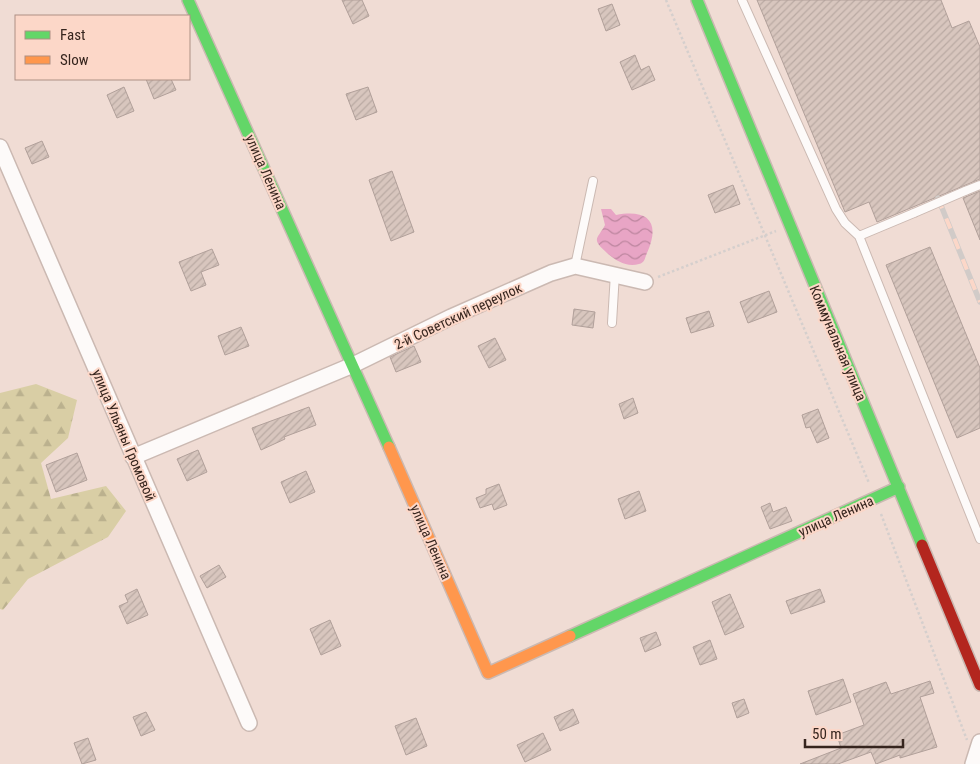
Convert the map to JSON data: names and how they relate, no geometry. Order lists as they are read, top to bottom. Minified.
{"streets":{"street":["улица Ленина","2-й Советский переулок","Коммунальная улица","улица Ульяны Громовой"]},"crossings":[["улица Ленина","2-й Советский переулок"],["улица Ленина","Коммунальная улица"],["2-й Советский переулок","улица Ульяны Громовой"]],"legend":["Fast","Slow"],"scale_bar":"50 m"}
